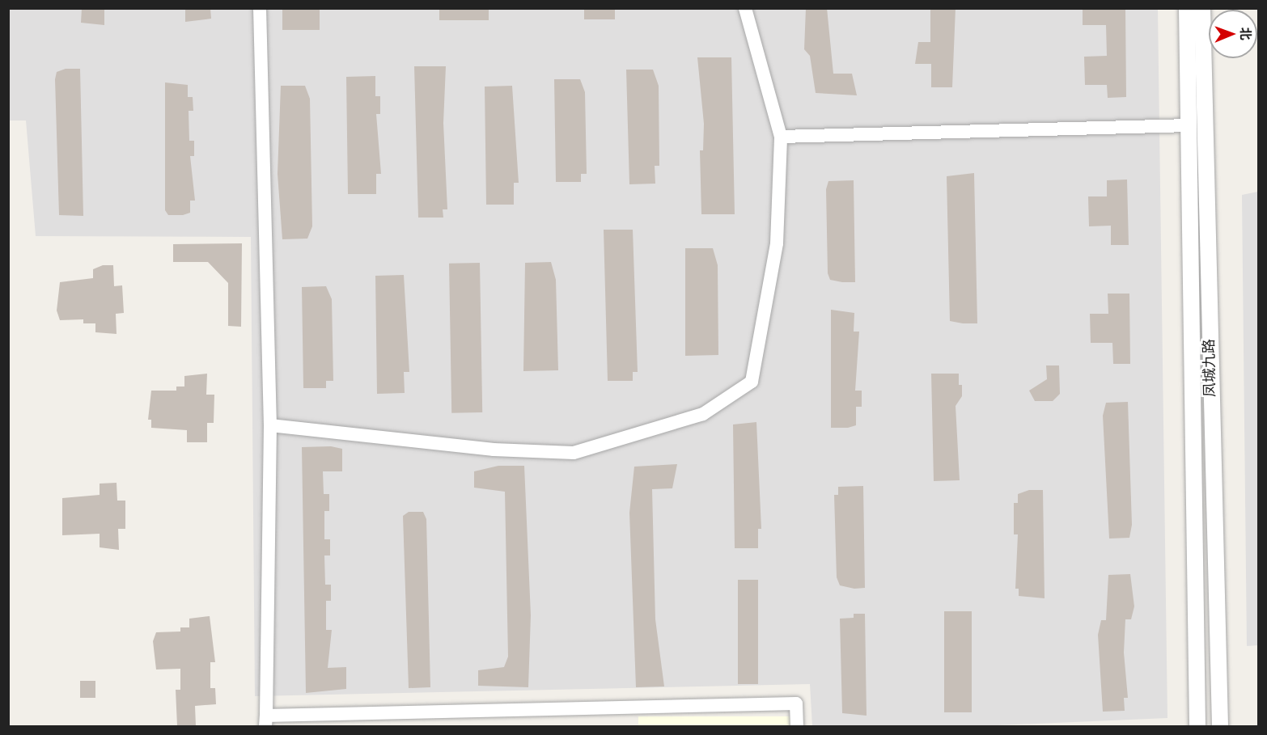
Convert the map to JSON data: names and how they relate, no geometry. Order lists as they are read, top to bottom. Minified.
{"streets":{"street":["凤城九路"]},"north":"right"}
